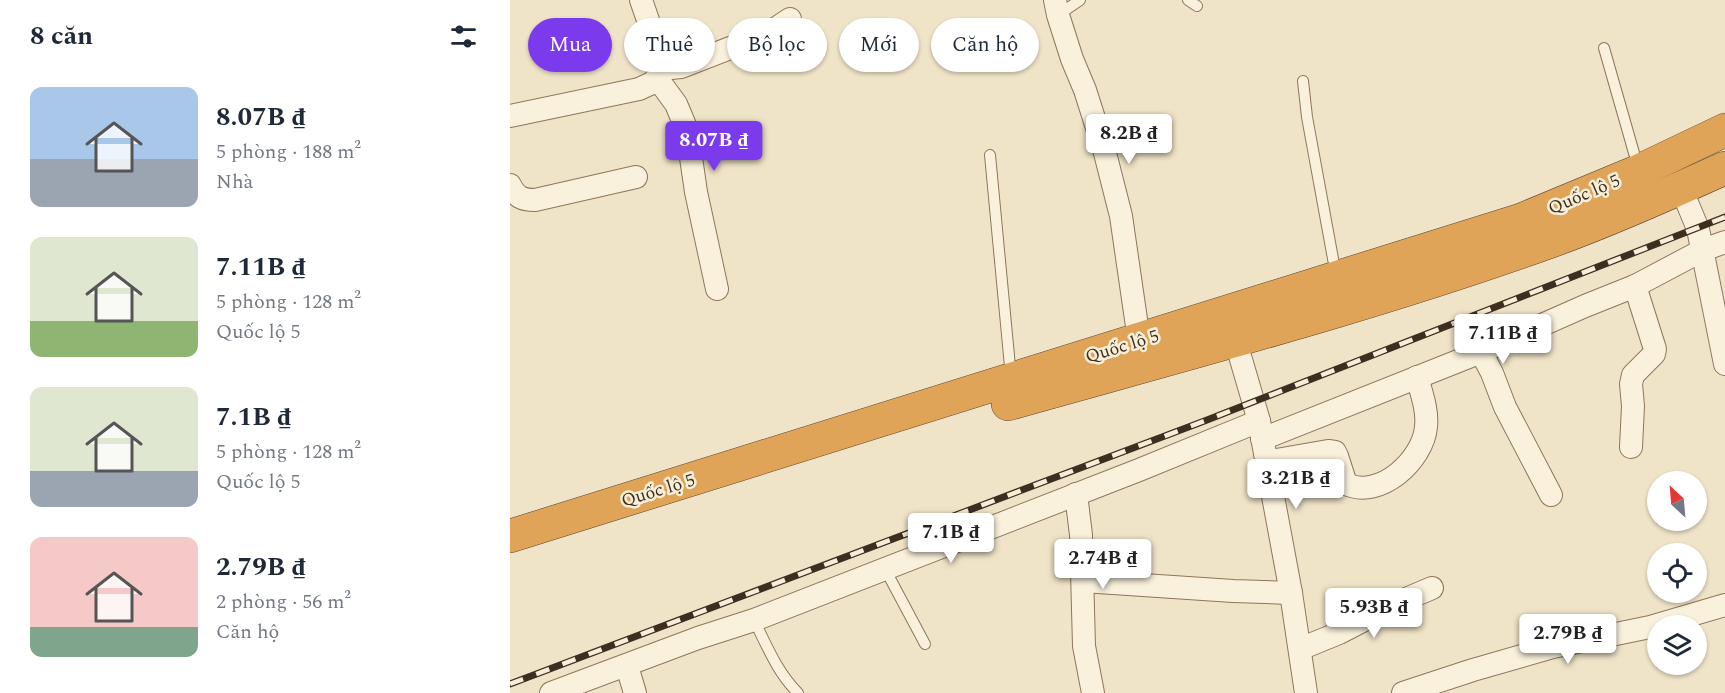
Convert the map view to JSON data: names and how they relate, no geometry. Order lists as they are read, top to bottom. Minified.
{"streets":{"highway":["Quốc lộ 5"]},"north":"top left","page":{"heading":"8 căn","chip":["Mua","Thuê","Bộ lọc","Mới","Căn hộ"],"list":[{"name":"8.07B ₫","note":"5 phòng · 188 m² · Nhà"},{"name":"7.11B ₫","note":"5 phòng · 128 m² · Quốc lộ 5"},{"name":"7.1B ₫","note":"5 phòng · 128 m² · Quốc lộ 5"},{"name":"2.79B ₫","note":"2 phòng · 56 m² · Căn hộ"}],"price":["8.2B ₫","8.07B ₫","7.11B ₫","3.21B ₫","7.1B ₫","2.74B ₫","5.93B ₫","2.79B ₫"]}}
